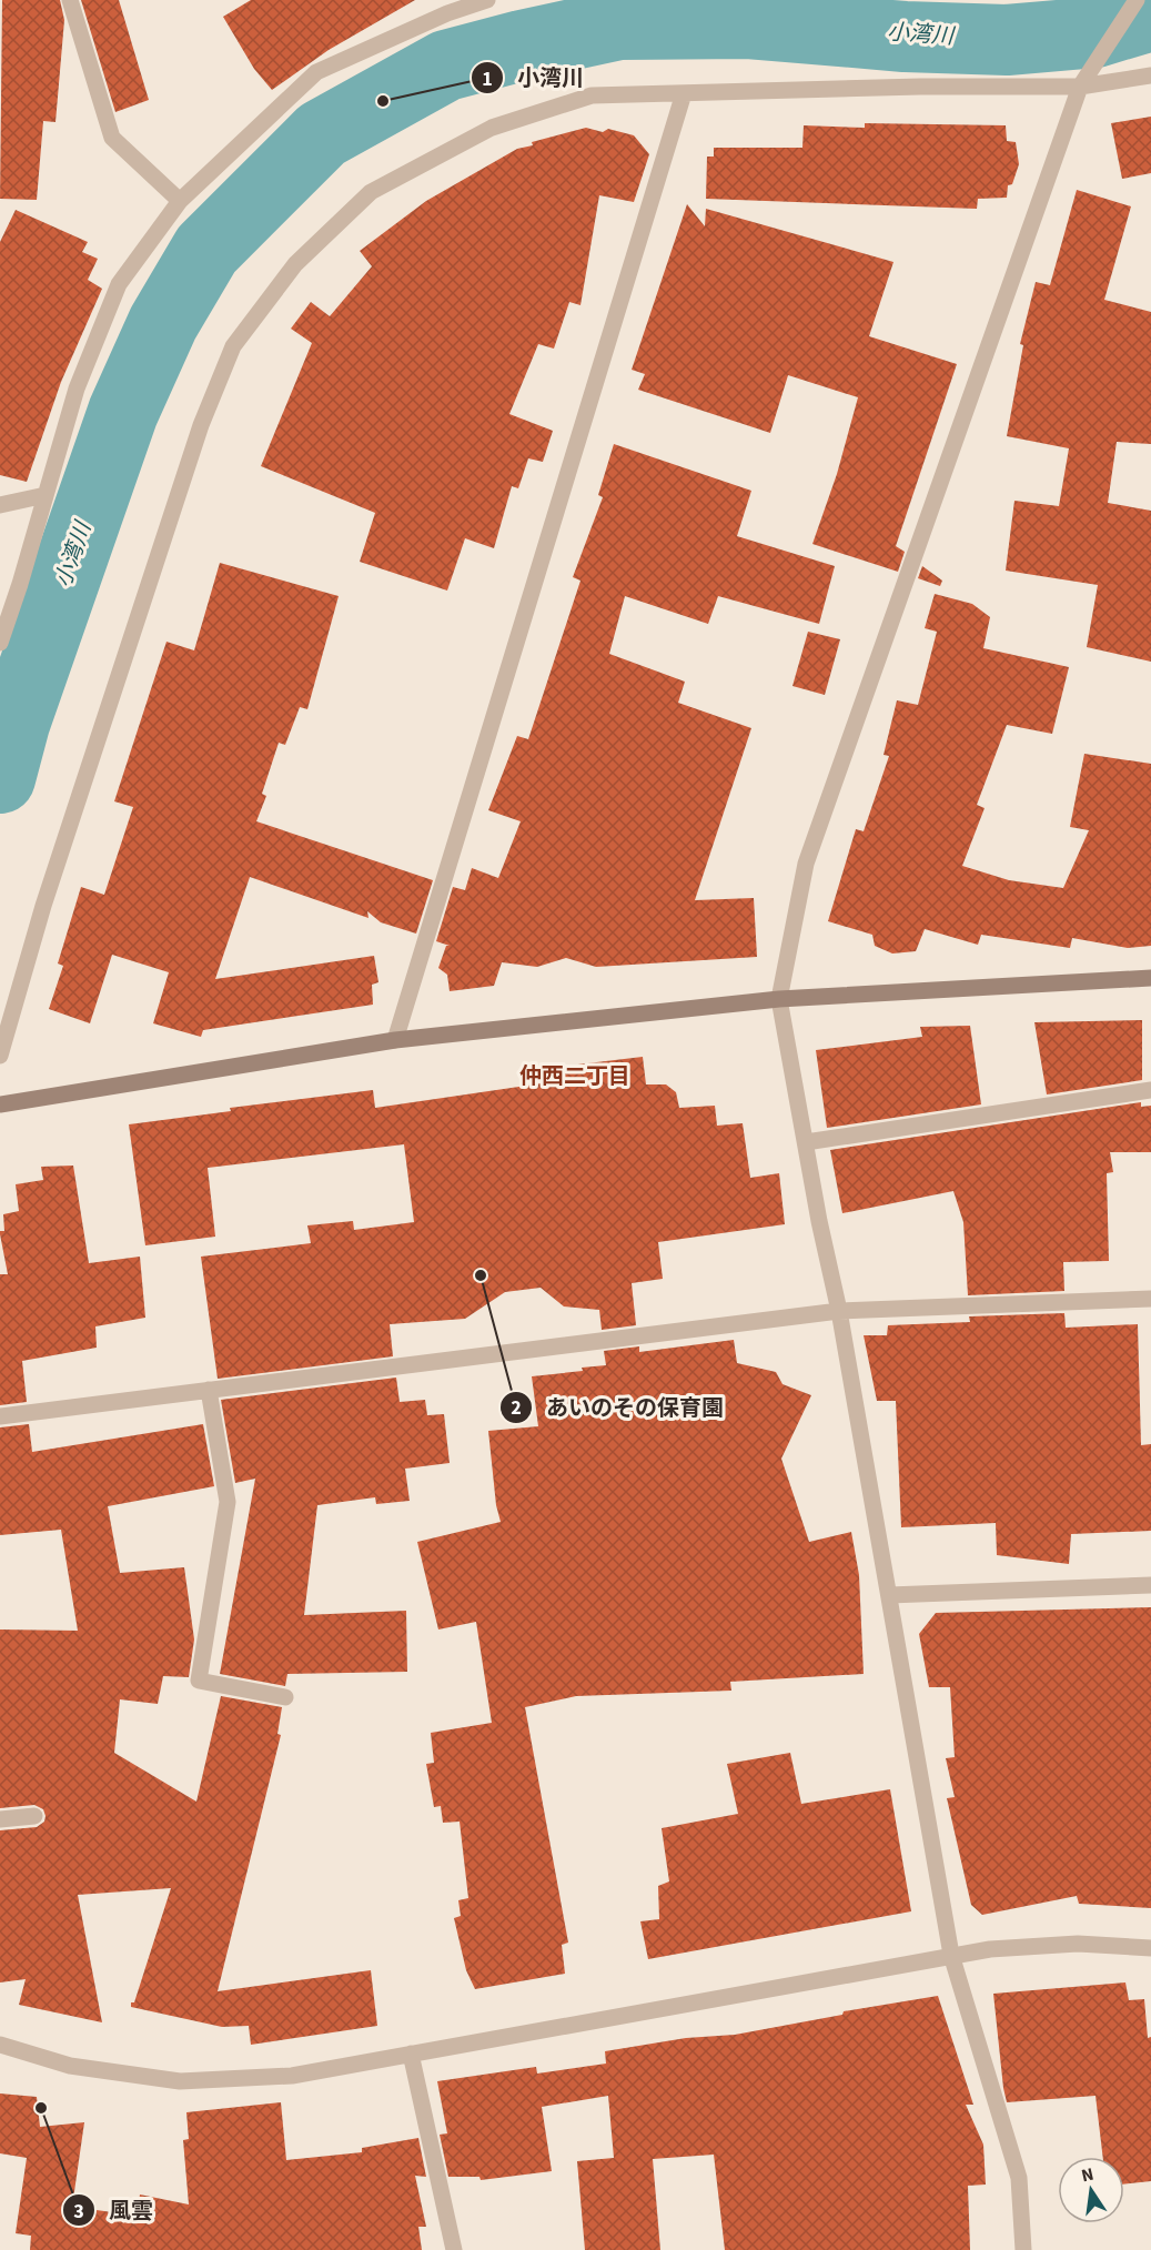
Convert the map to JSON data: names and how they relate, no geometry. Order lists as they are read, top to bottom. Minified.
{"districts":["仲西二丁目"],"water":["小湾川"],"places":["小湾川","あいのその保育園","風雲"],"north":"top"}
